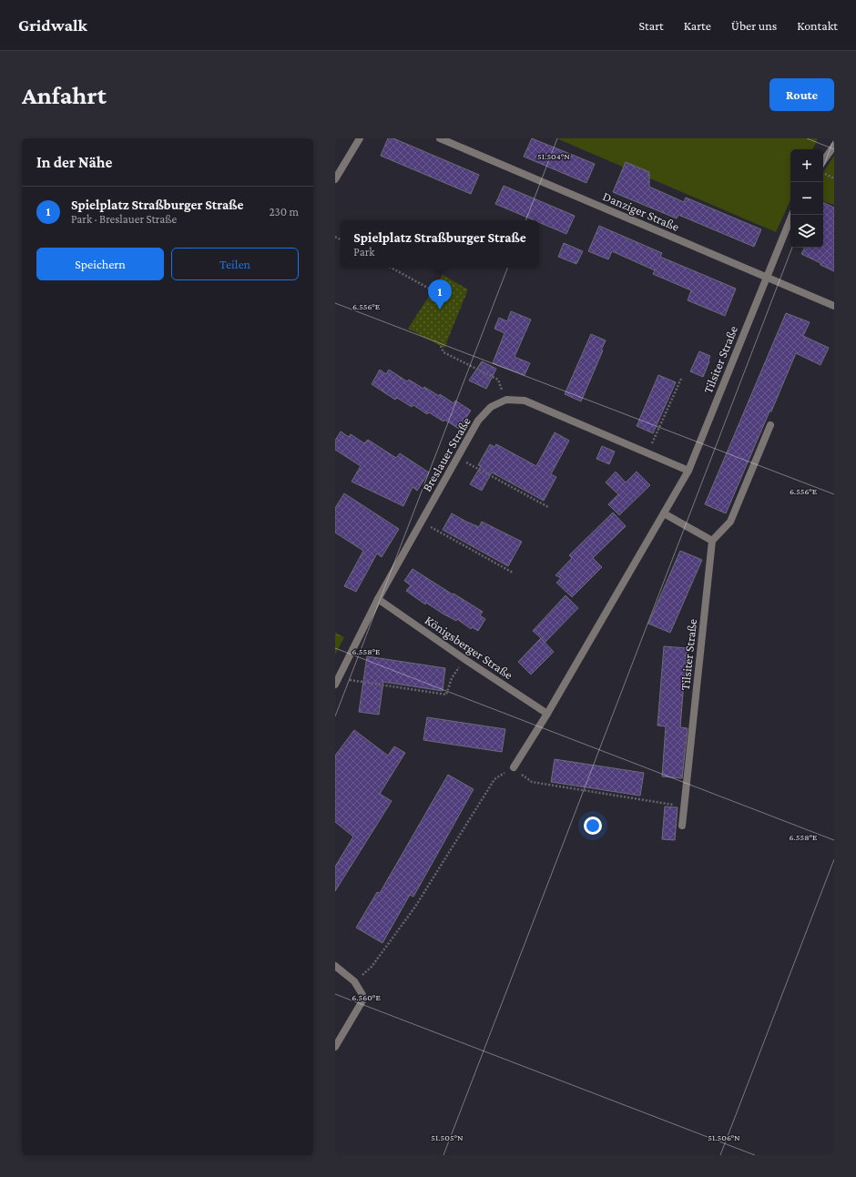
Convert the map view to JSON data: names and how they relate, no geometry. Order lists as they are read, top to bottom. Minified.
{"streets":{"street":["Danziger Straße","Tilsiter Straße","Breslauer Straße","Königsberger Straße"]},"crossings":[["Danziger Straße","Tilsiter Straße"],["Tilsiter Straße","Breslauer Straße"],["Tilsiter Straße","Königsberger Straße"],["Breslauer Straße","Königsberger Straße"]],"page":{"header":"Gridwalk","nav":["Start","Karte","Über uns","Kontakt"],"buttons":["Route",["Speichern","Teilen"]],"title":"Anfahrt","heading":"In der Nähe","map_buttons":["+","−"],"list":[{"mark":"1","name":"Spielplatz Straßburger Straße","note":"Park · Breslauer Straße","value":"230 m"}],"popup":["Spielplatz Straßburger Straße","Park"],"pins":"1"},"coordinates":["51.504°N","6.556°E","6.558°E","6.560°E","51.505°N","51.506°N"]}
